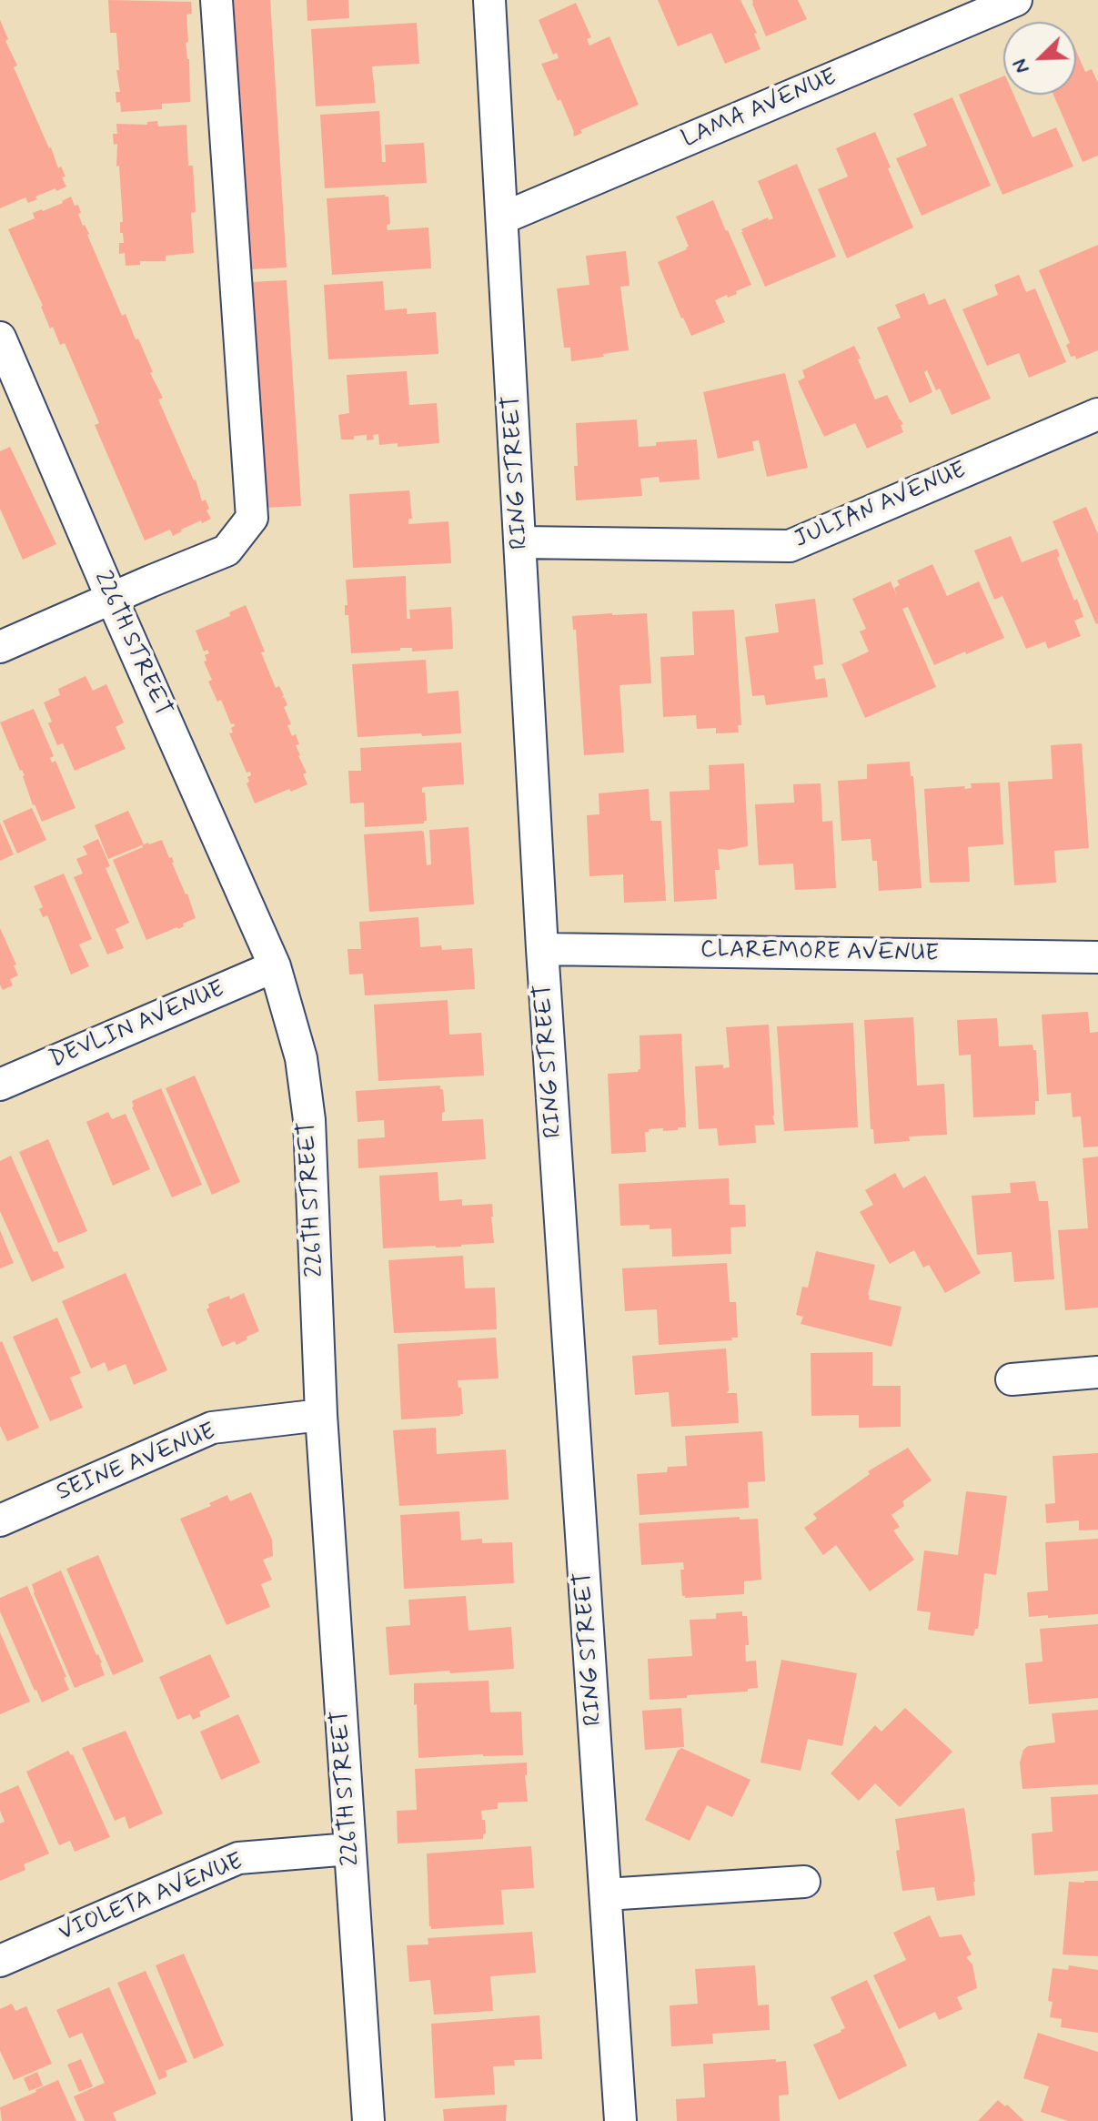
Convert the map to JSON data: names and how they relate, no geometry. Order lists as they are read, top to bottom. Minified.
{"streets":{"street":["LAMA AVENUE","RING STREET","JULIAN AVENUE","226TH STREET","CLAREMORE AVENUE","DEVLIN AVENUE","SEINE AVENUE","VIOLETA AVENUE"]},"crossings":[["LAMA AVENUE","RING STREET"],["RING STREET","JULIAN AVENUE"],["RING STREET","CLAREMORE AVENUE"],["226TH STREET","DEVLIN AVENUE"],["226TH STREET","SEINE AVENUE"],["226TH STREET","VIOLETA AVENUE"]],"north":"bottom left"}
